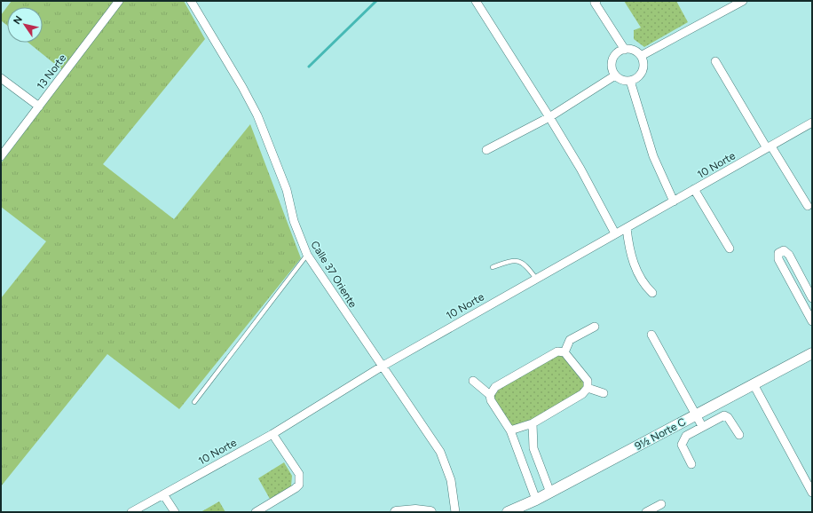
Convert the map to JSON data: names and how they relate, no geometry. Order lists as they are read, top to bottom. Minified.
{"streets":{"street":["13 Norte","10 Norte","Calle 37 Oriente","9½ Norte C"]},"crossings":[["10 Norte","Calle 37 Oriente"]],"north":"top left"}
